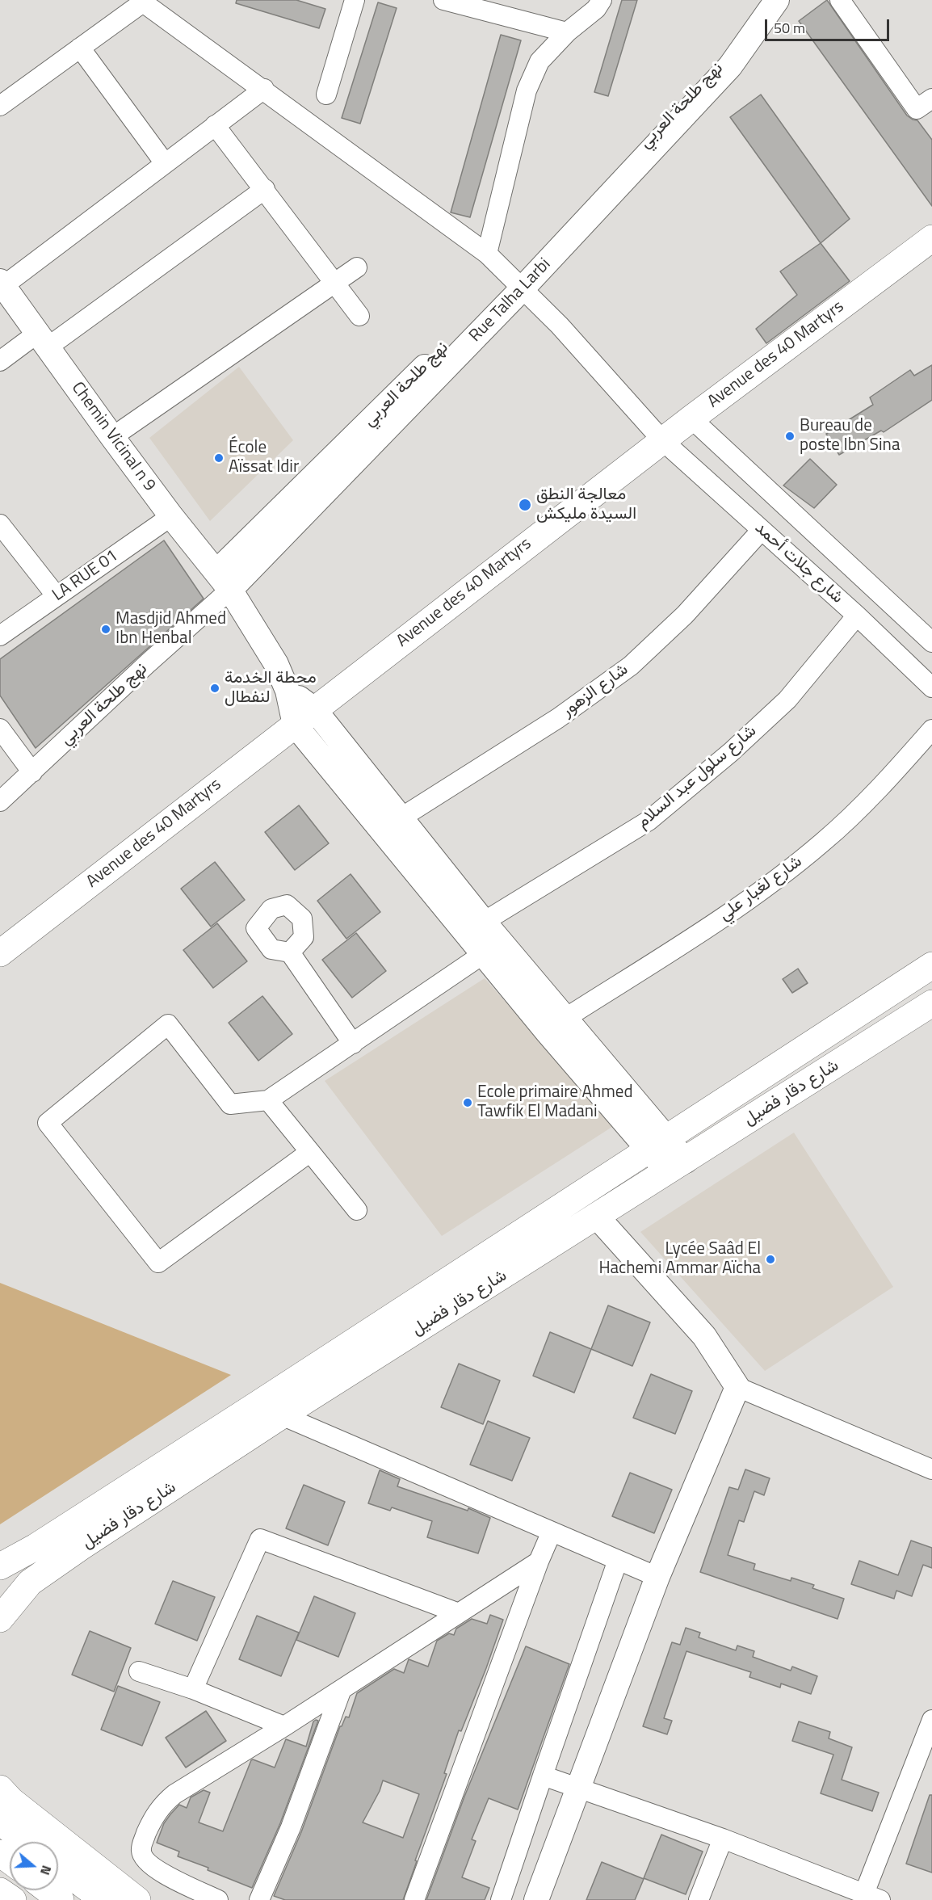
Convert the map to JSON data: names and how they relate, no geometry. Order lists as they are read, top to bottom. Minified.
{"streets":{"main road":["Avenue des 40 Martyrs","شارع دقار فضيل"],"street":["نهج طلحة العربي","Rue Talha Larbi","Chemin Vicinal n 9","شارع جلات أحمد","LA RUE 01","شارع الزهور","شارع سلول عبد السلام","شارع لغبار علي"]},"crossings":[["نهج طلحة العربي","Rue Talha Larbi"],["نهج طلحة العربي","Chemin Vicinal n 9"],["نهج طلحة العربي","شارع جلات أحمد"],["Rue Talha Larbi","Chemin Vicinal n 9"],["Rue Talha Larbi","شارع جلات أحمد"],["Avenue des 40 Martyrs","Chemin Vicinal n 9"],["Avenue des 40 Martyrs","شارع جلات أحمد"],["Chemin Vicinal n 9","LA RUE 01"],["شارع جلات أحمد","شارع الزهور"],["شارع جلات أحمد","شارع سلول عبد السلام"]],"places":["Bureau de poste Ibn Sina","École Aïssat Idir","معالجة النطق السيدة مليكش","Masdjid Ahmed Ibn Henbal","محطة الخدمة لنفطال","Ecole primaire Ahmed Tawfik El Madani","Lycée Saâd El Hachemi Ammar Aïcha"],"scale_bar":"50 m","north":"right"}
